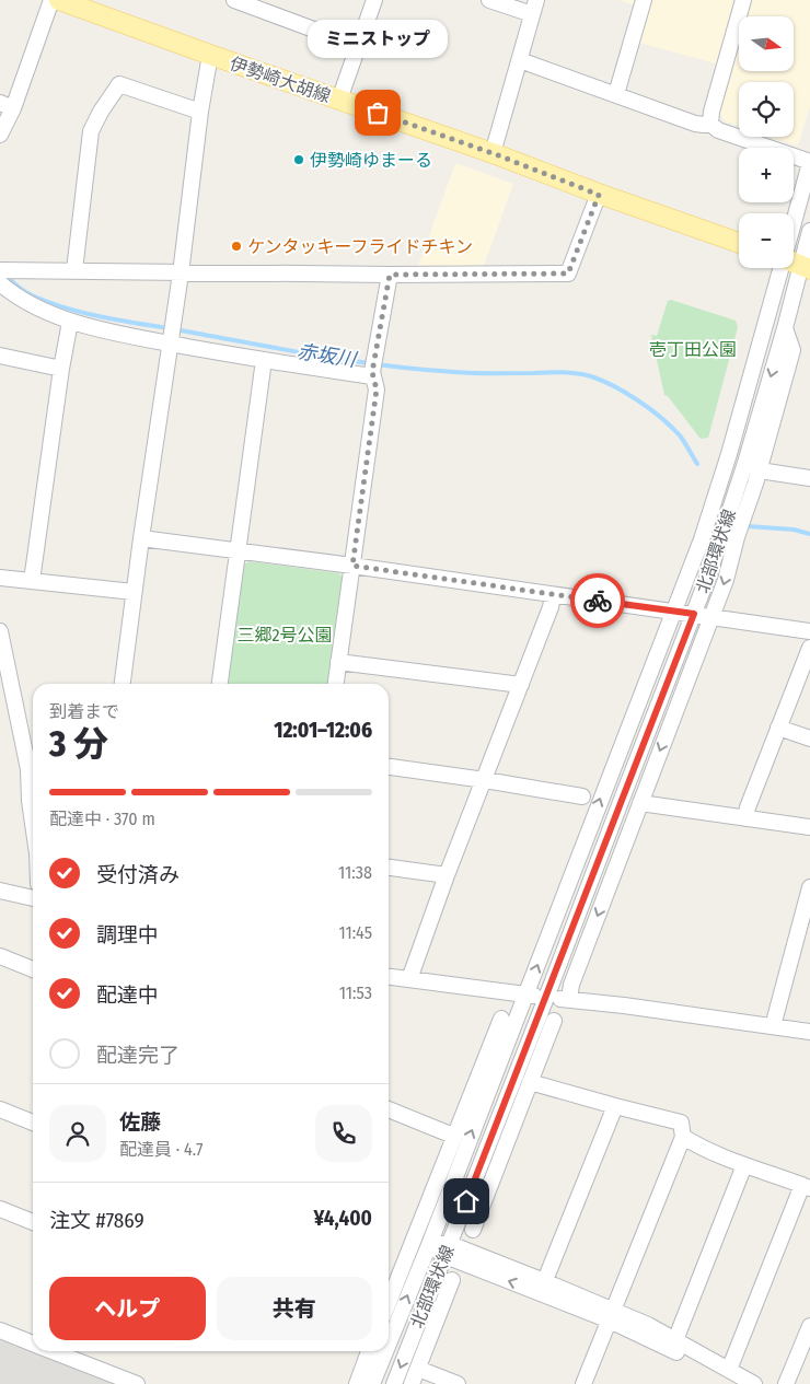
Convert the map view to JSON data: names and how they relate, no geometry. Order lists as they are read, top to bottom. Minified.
{"streets":{"main road":["伊勢崎大胡線"],"street":["北部環状線"]},"water":["赤坂川"],"parks":["壱丁田公園","三郷2号公園"],"places":["ミニストップ","伊勢崎ゆまーる","ケンタッキーフライドチキン"],"north":"right","page":{"map_buttons":["+","−"],"bubble":"ミニストップ","heading":["3 分","到着まで","12:01–12:06"],"panel":["佐藤","配達員 · 4.7","注文 #7869","¥4,400"],"bar":"配達中 · 370 m","list":[["受付済み","11:38"],["調理中","11:45"],["配達中","11:53"],"配達完了"],"buttons":["ヘルプ","共有"]}}
